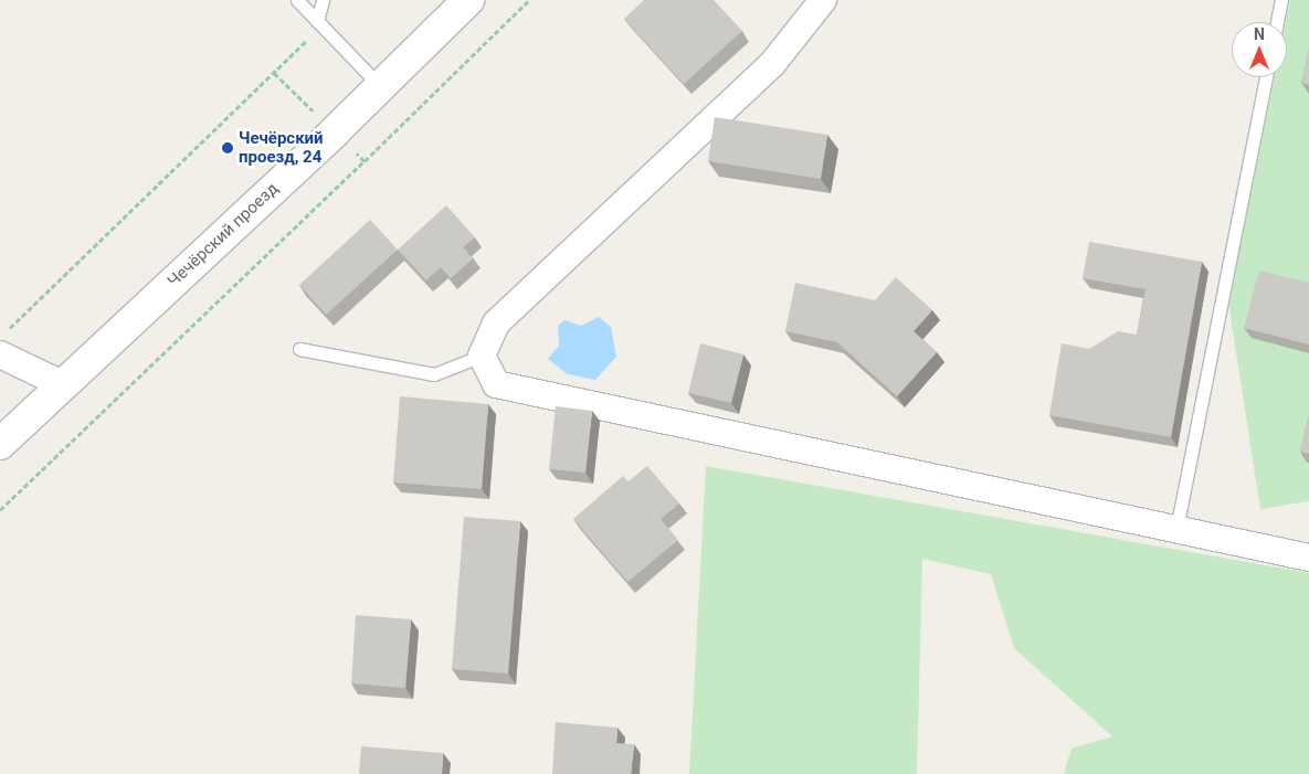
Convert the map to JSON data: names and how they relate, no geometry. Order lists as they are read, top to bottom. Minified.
{"streets":{"main road":["Чечёрский проезд"]},"places":["Чечёрский проезд, 24"],"north":"top"}
